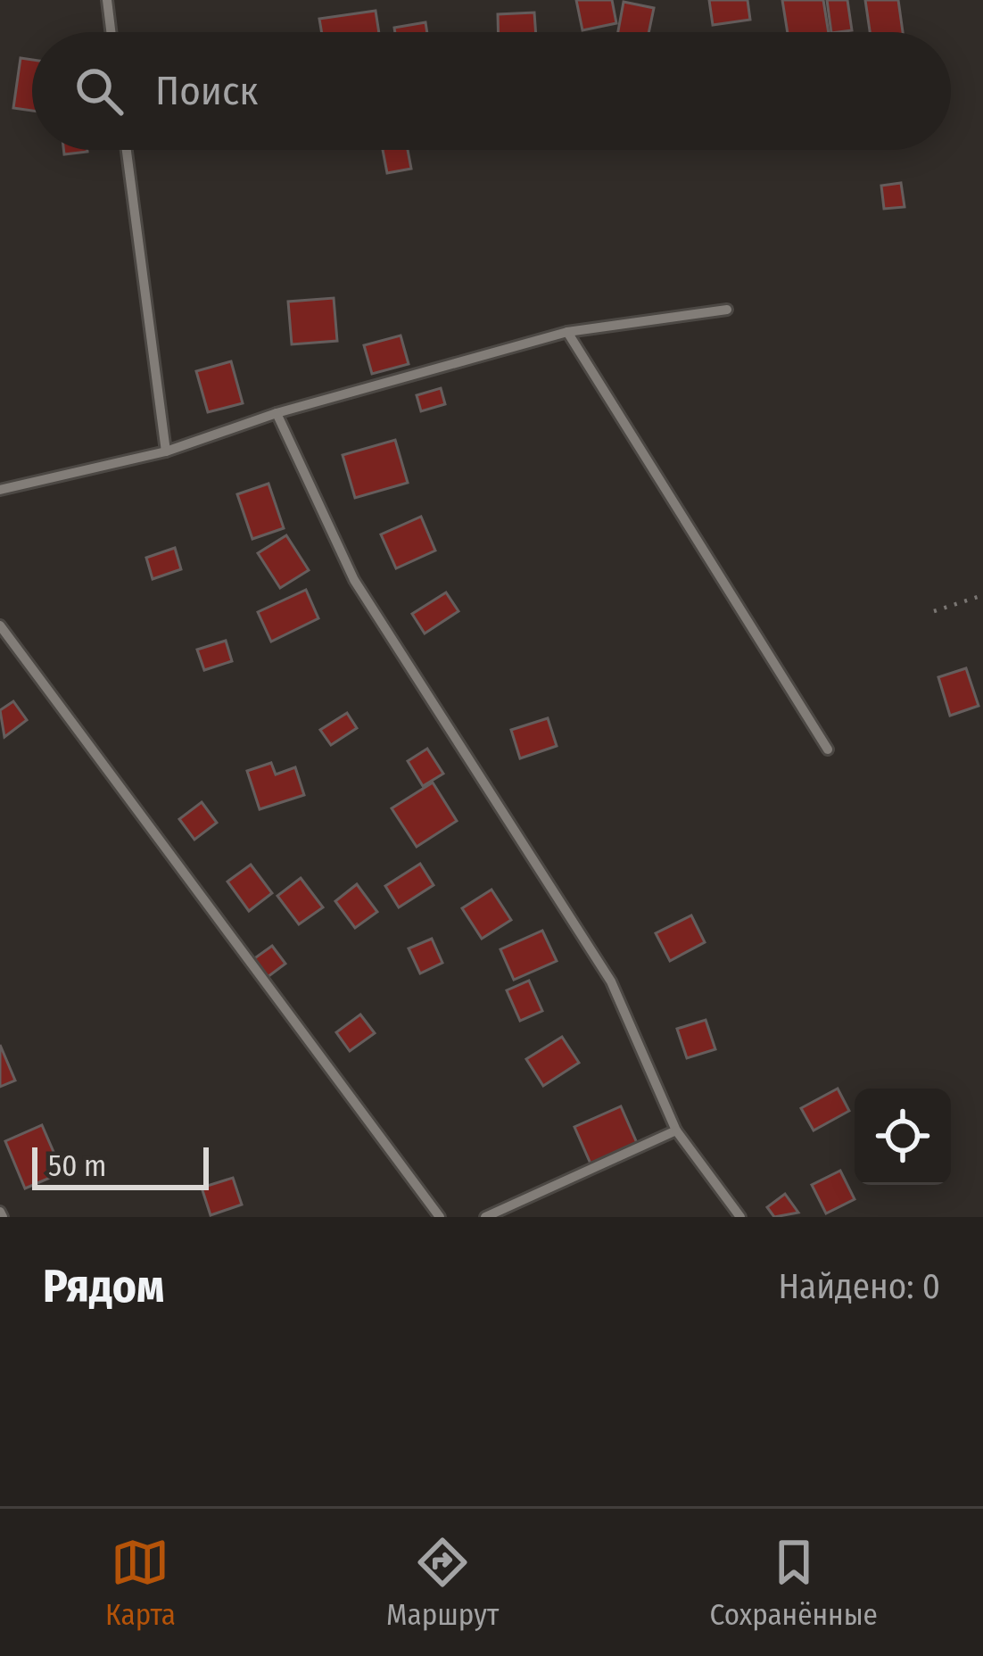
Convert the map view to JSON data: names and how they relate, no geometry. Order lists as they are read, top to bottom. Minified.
{"scale_bar":"50 m","page":{"search":"Поиск","scale":"50 m","heading":["Рядом","Найдено: 0"],"nav":["Карта","Маршрут","Сохранённые"]}}
